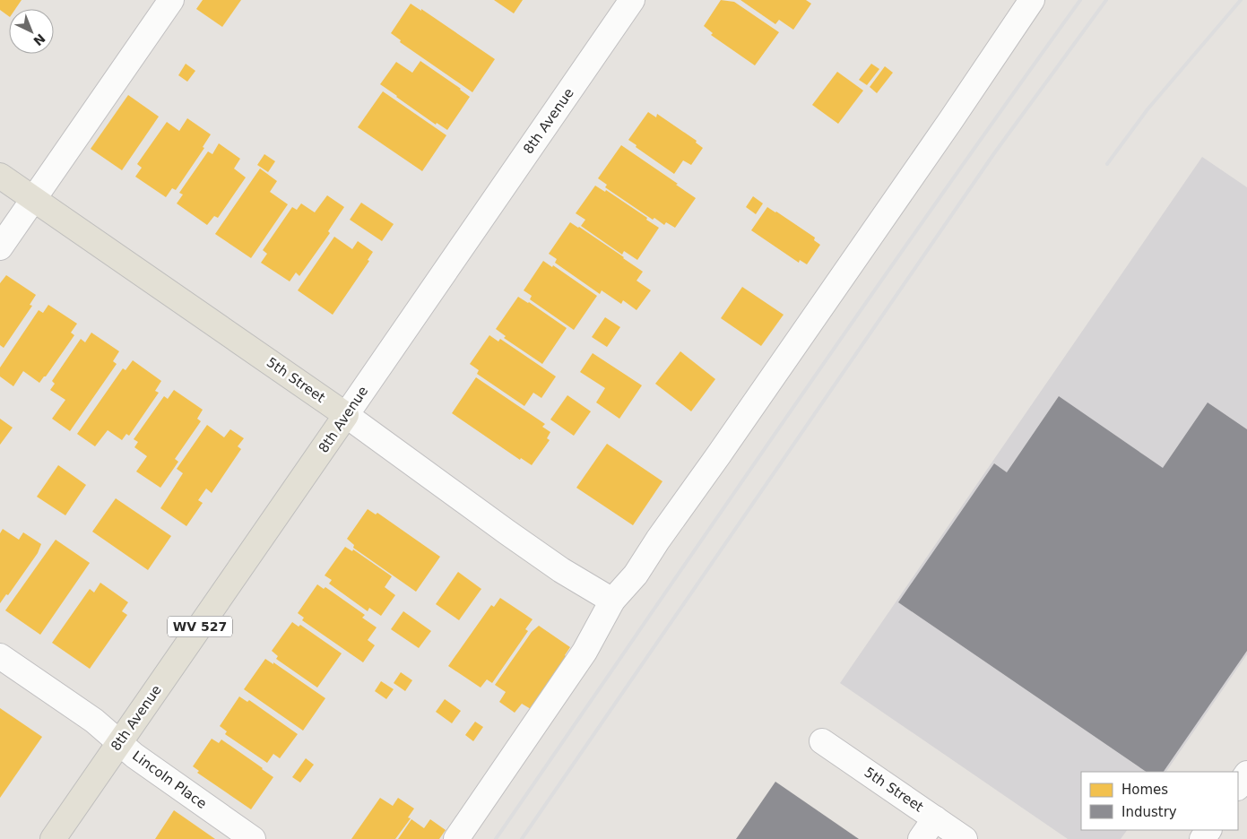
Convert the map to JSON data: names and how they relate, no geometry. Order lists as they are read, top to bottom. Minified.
{"streets":{"main road":["8th Avenue","5th Street","WV 527"],"street":["Lincoln Place"]},"crossings":[["8th Avenue","5th Street"],["8th Avenue","Lincoln Place"]],"legend":["Homes","Industry"],"north":"bottom right"}
